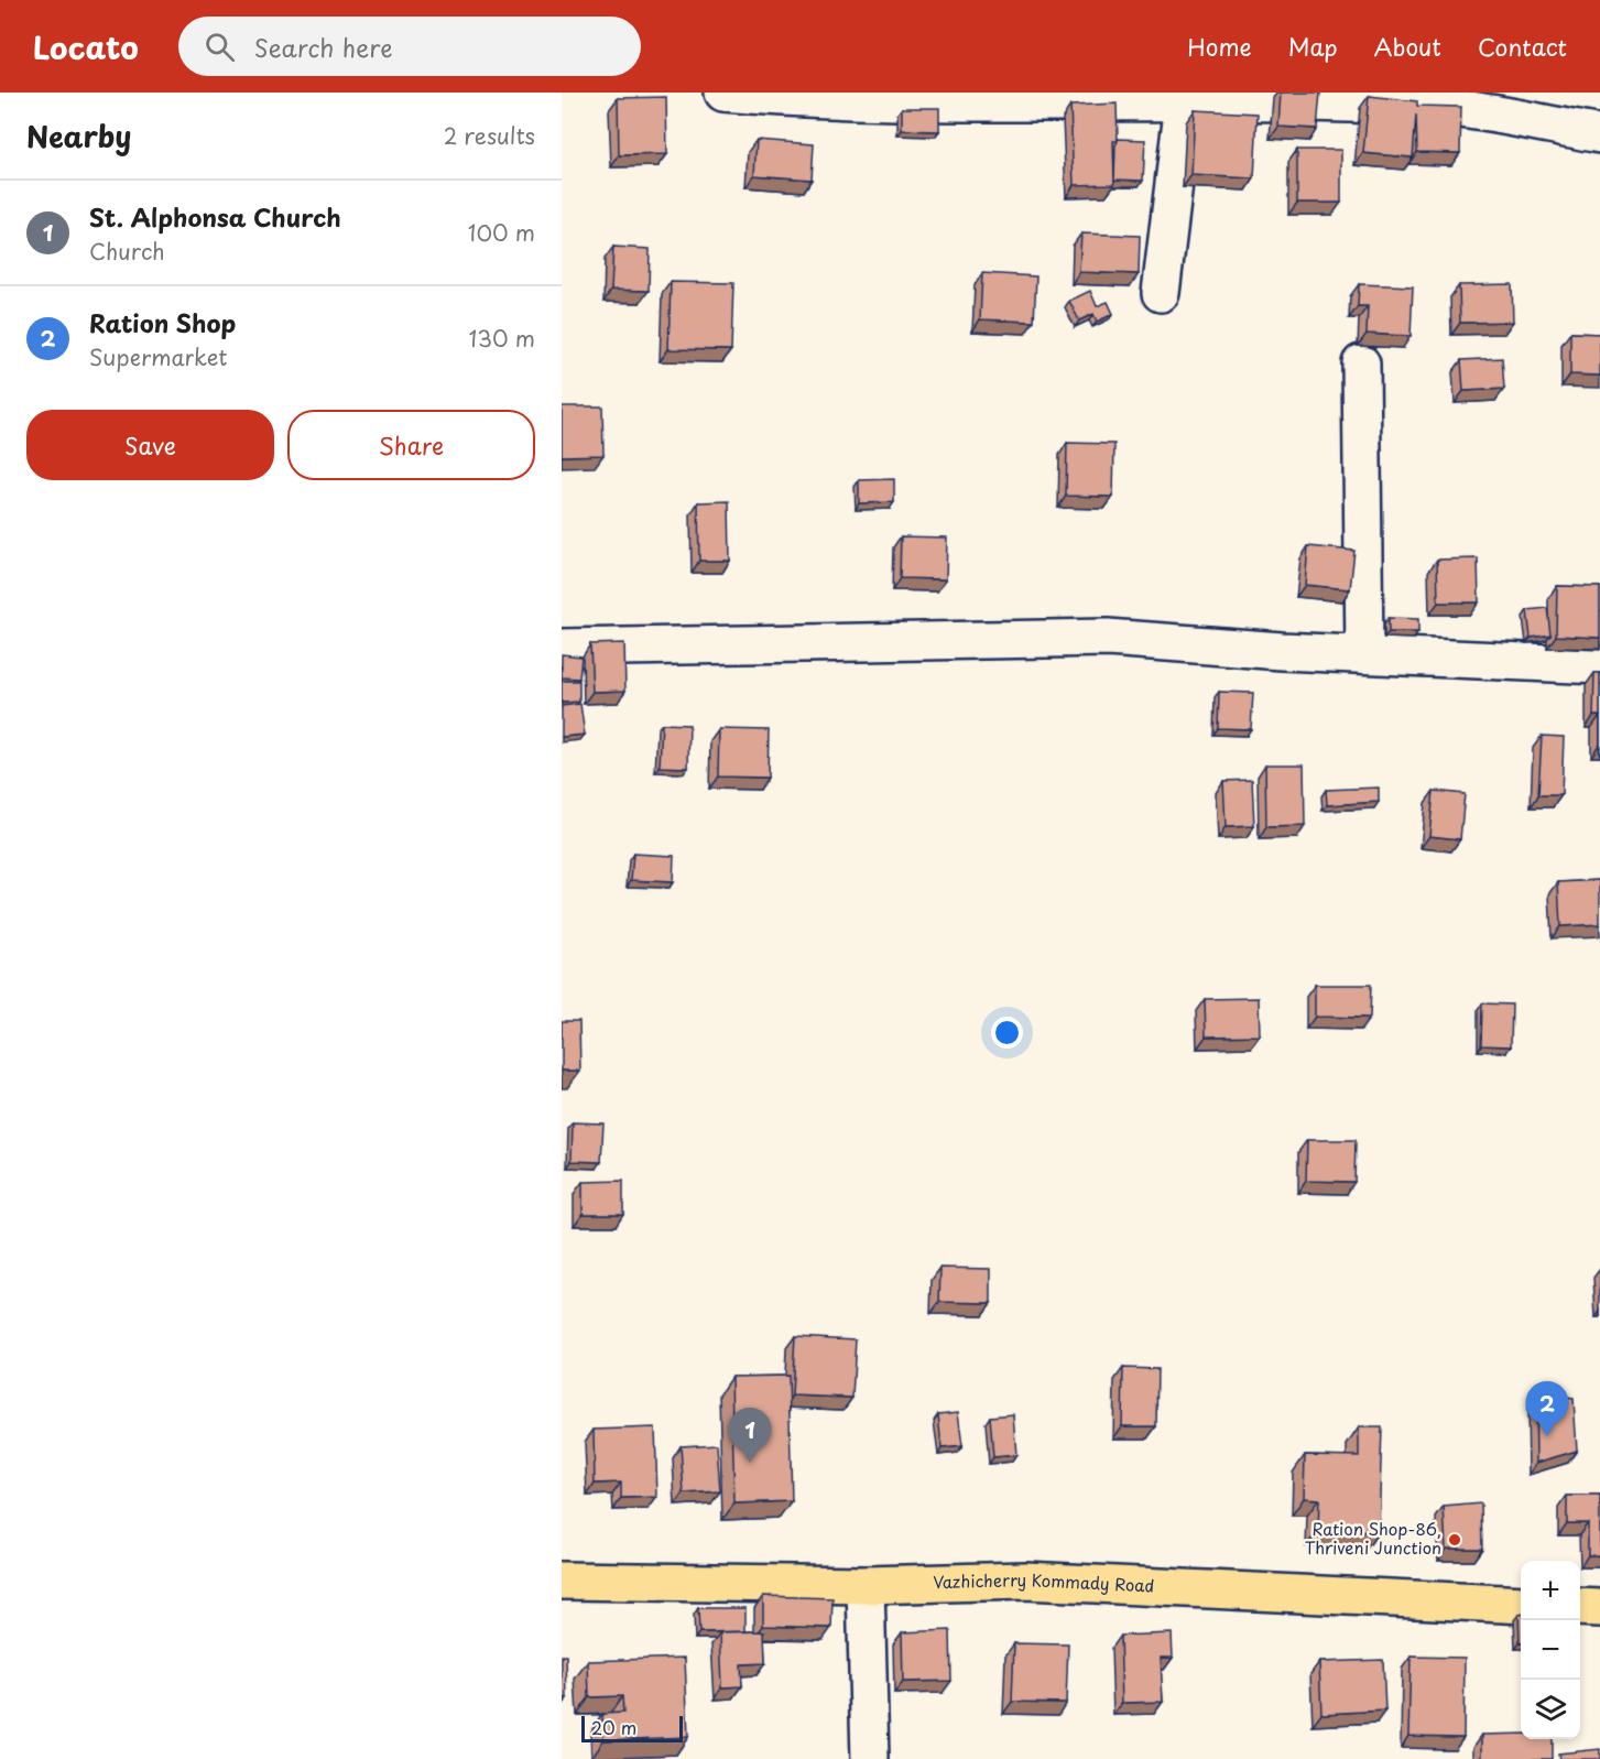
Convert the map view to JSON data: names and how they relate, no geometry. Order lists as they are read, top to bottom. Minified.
{"streets":{"main road":["Vazhicherry Kommady Road"]},"places":["Ration Shop-86, Thriveni Junction"],"scale_bar":"20 m","page":{"header":"Locato","search":"Search here","nav":["Home","Map","About","Contact"],"heading":["Nearby","2 results"],"list":[{"mark":"1","name":"St. Alphonsa Church","note":"Church","value":"100 m"},{"mark":"2","name":"Ration Shop","note":"Supermarket","value":"130 m"}],"buttons":["Save","Share"],"pins":["2","1"],"map_buttons":["+","−"],"scale":"20 m"}}
